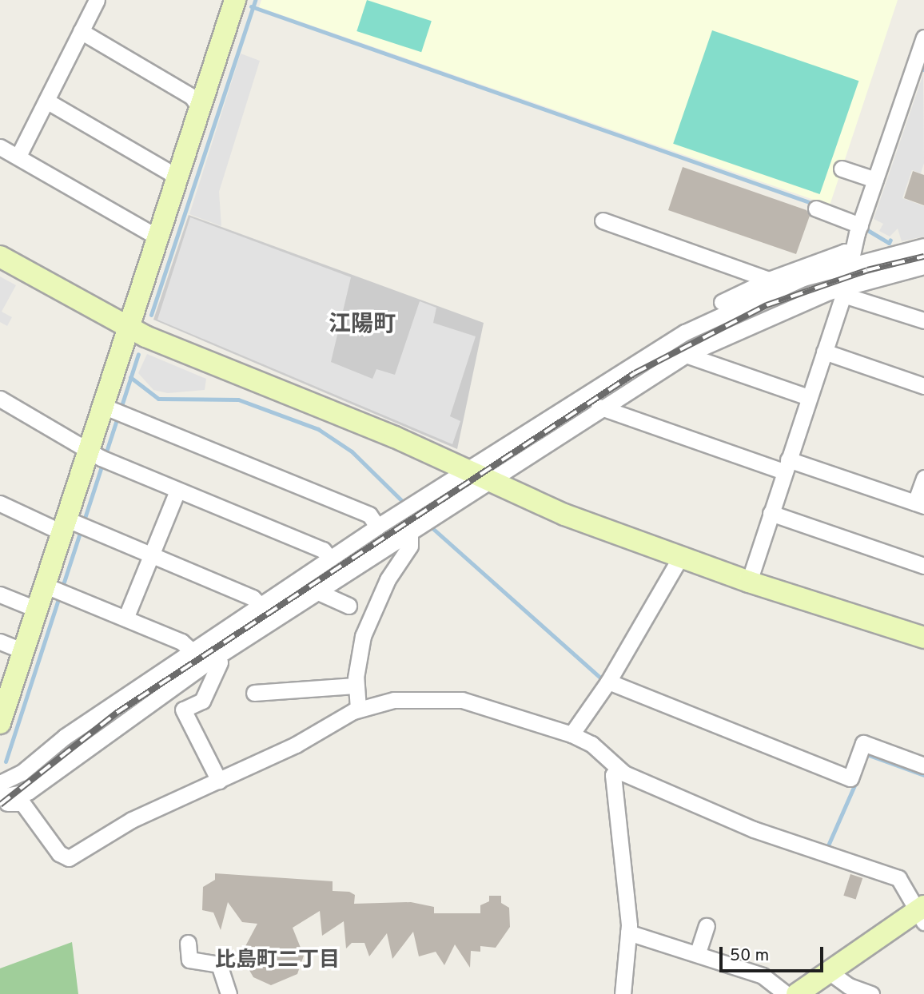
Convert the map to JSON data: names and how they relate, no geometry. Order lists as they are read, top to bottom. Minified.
{"districts":["江陽町","比島町二丁目"],"scale_bar":"50 m"}
